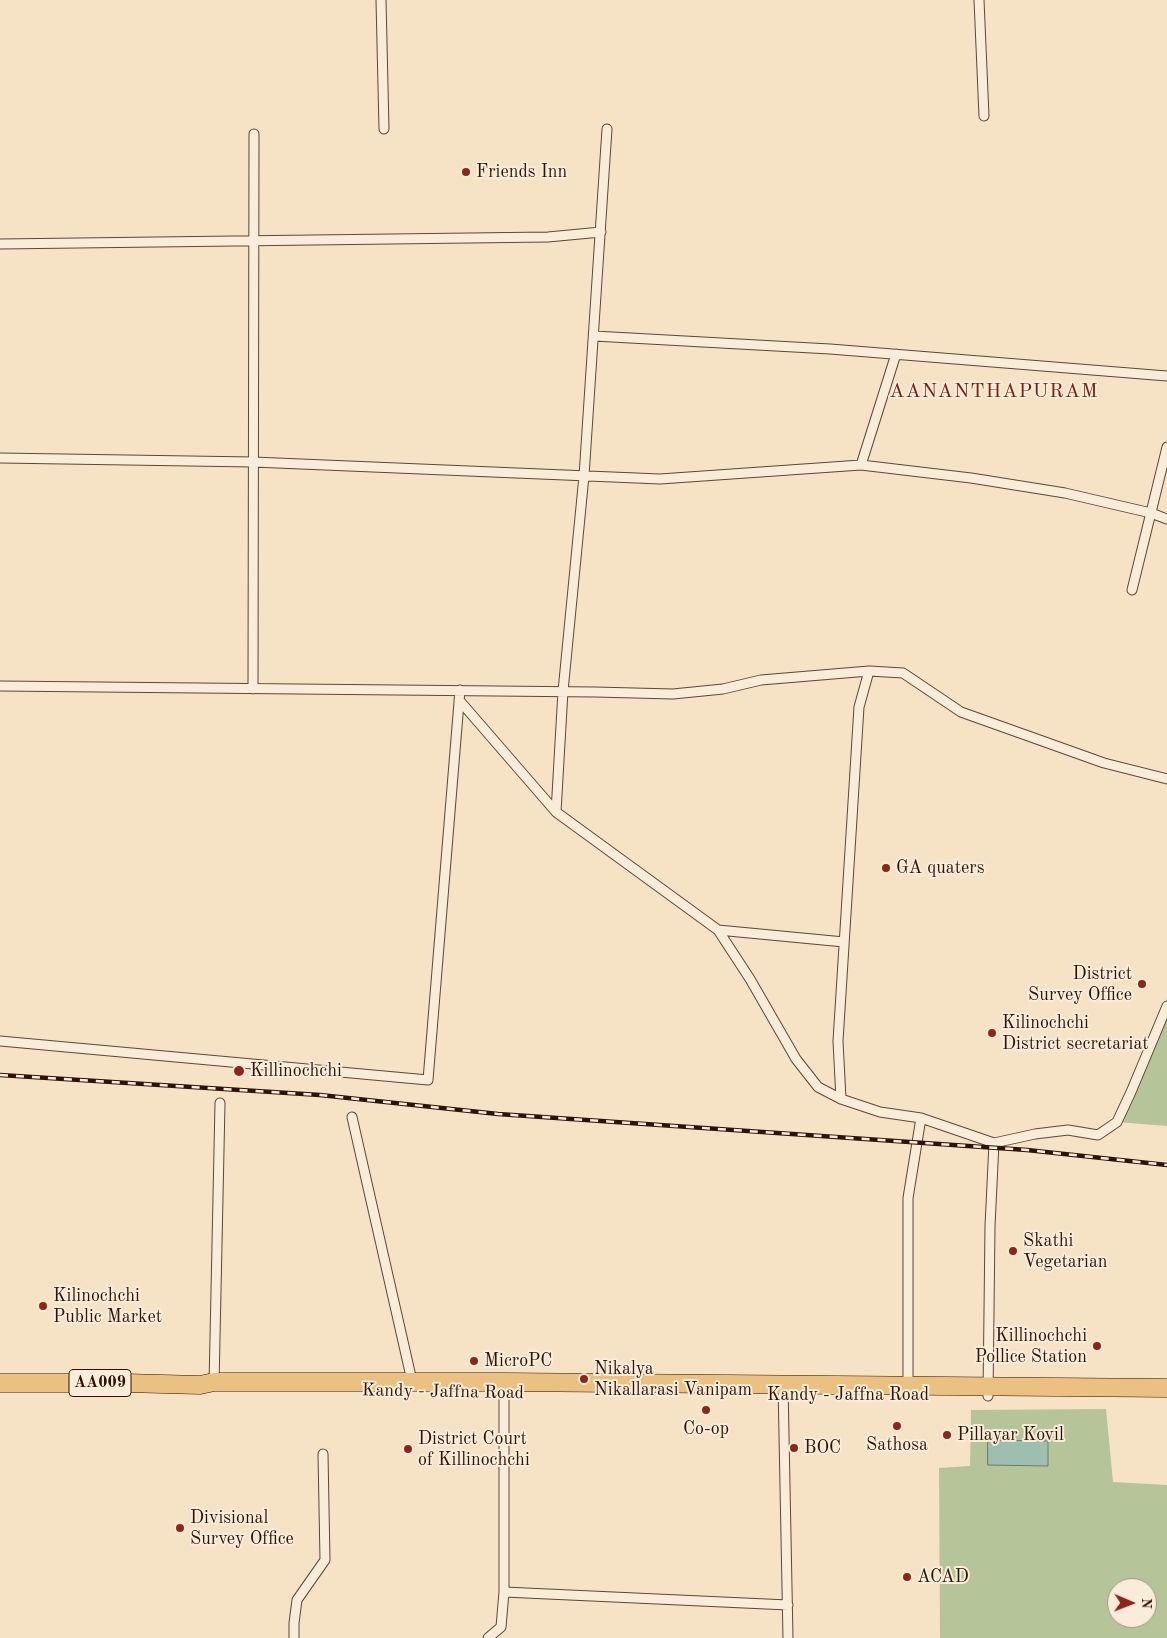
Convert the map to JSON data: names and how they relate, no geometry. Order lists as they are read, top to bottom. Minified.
{"streets":{"highway":["AA009","Kandy - Jaffna Road"]},"districts":["AANANTHAPURAM"],"places":["Friends Inn","GA quaters","District Survey Office","Kilinochchi District secretariat","Killinochchi","Skathi Vegetarian","Kilinochchi Public Market","Killinochchi Pollice Station","MicroPC","Nikalya Nikallarasi Vanipam","Co-op","Sathosa","Pillayar Kovil","BOC","District Court of Killinochchi","Divisional Survey Office","ACAD"],"north":"right"}
